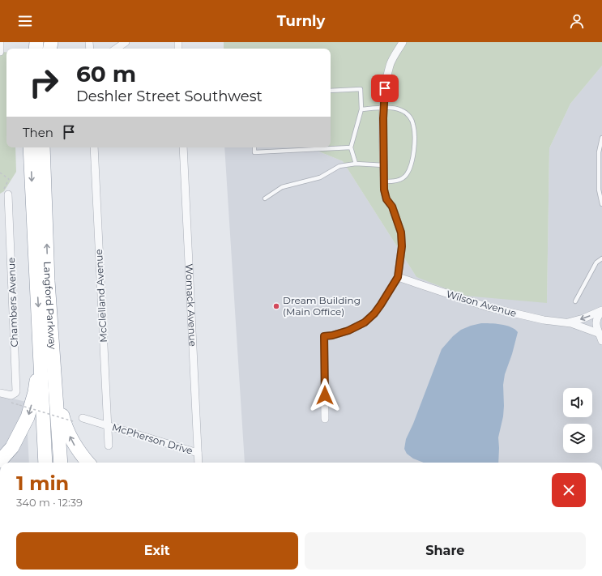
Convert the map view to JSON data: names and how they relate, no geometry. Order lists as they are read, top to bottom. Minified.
{"streets":{"highway":["Langford Parkway"],"street":["McClelland Avenue","Chambers Avenue","Wilson Avenue","Womack Avenue","McPherson Drive"]},"crossings":[["McClelland Avenue","McPherson Drive"],["Womack Avenue","McPherson Drive"]],"places":["Dream Building (Main Office)"],"page":{"header":"Turnly","turn":["60 m","Deshler Street Southwest"],"then":"Then","heading":["1 min","340 m · 12:39"],"buttons":["Exit","Share"]}}
